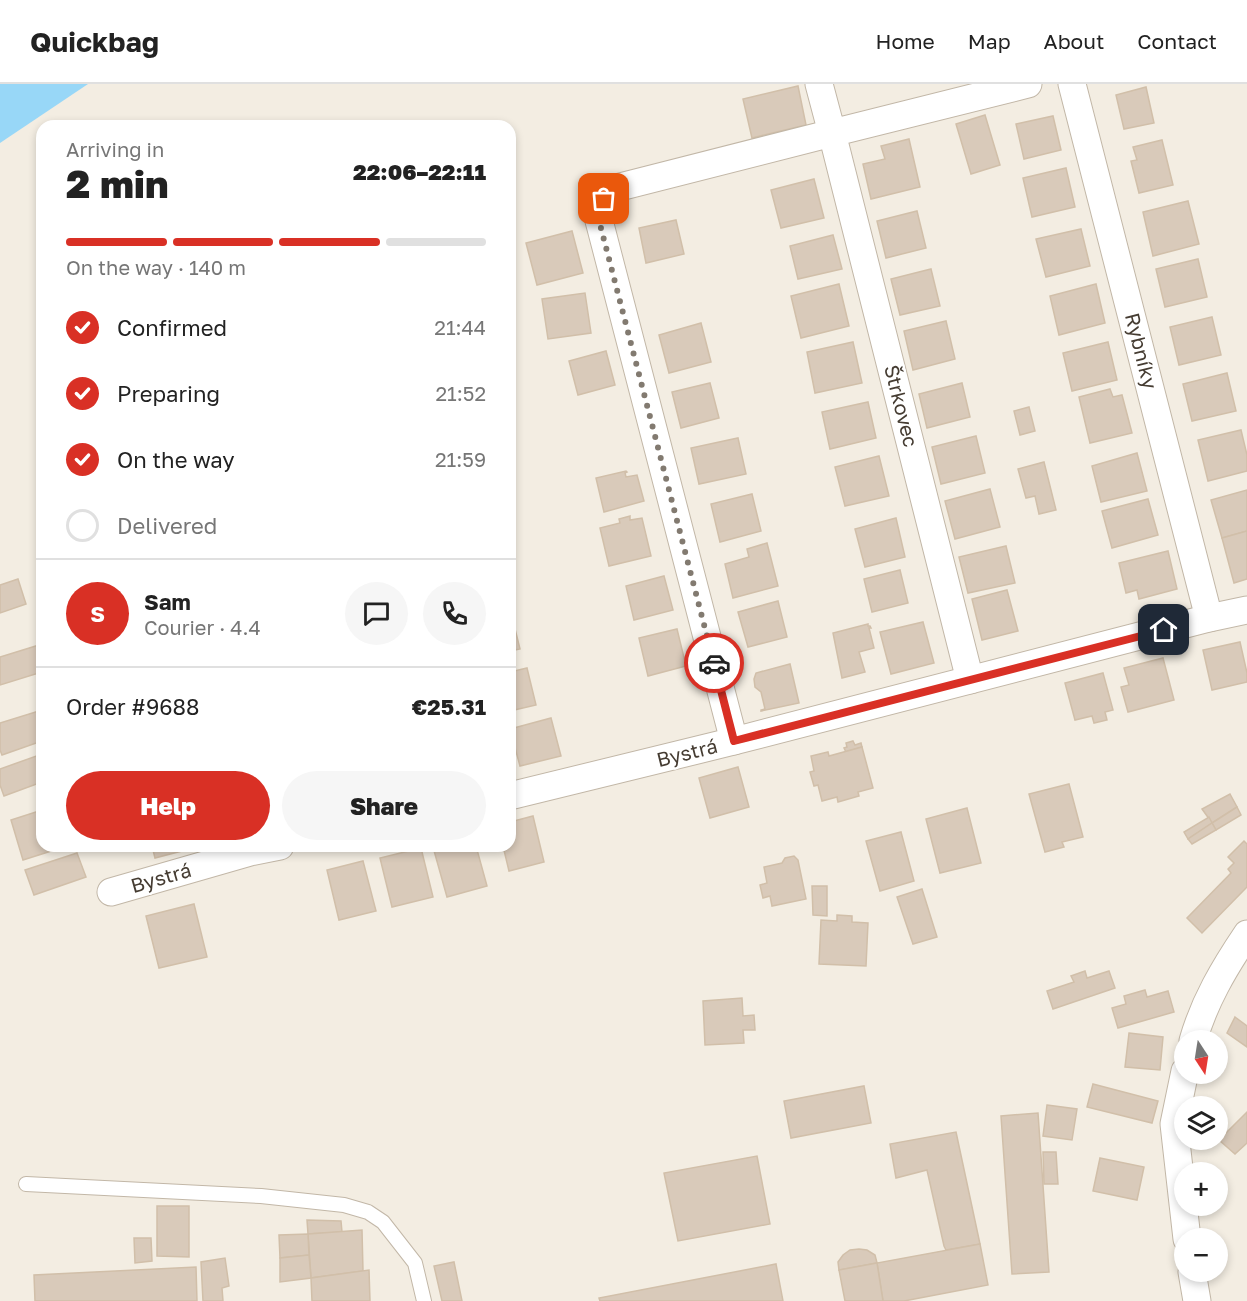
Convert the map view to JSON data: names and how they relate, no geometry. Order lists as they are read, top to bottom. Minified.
{"streets":{"street":["Rybníky","Štrkovec","Bystrá"]},"crossings":[["Rybníky","Bystrá"],["Štrkovec","Bystrá"]],"north":"bottom","page":{"header":"Quickbag","nav":["Home","Map","About","Contact"],"heading":["2 min","Arriving in","22:06–22:11"],"panel":["Sam","Courier · 4.4","Order #9688","€25.31"],"bar":"On the way · 140 m","list":[["Confirmed","21:44"],["Preparing","21:52"],["On the way","21:59"],"Delivered"],"round":"S","buttons":["Help","Share"],"map_buttons":["+","−"]}}
